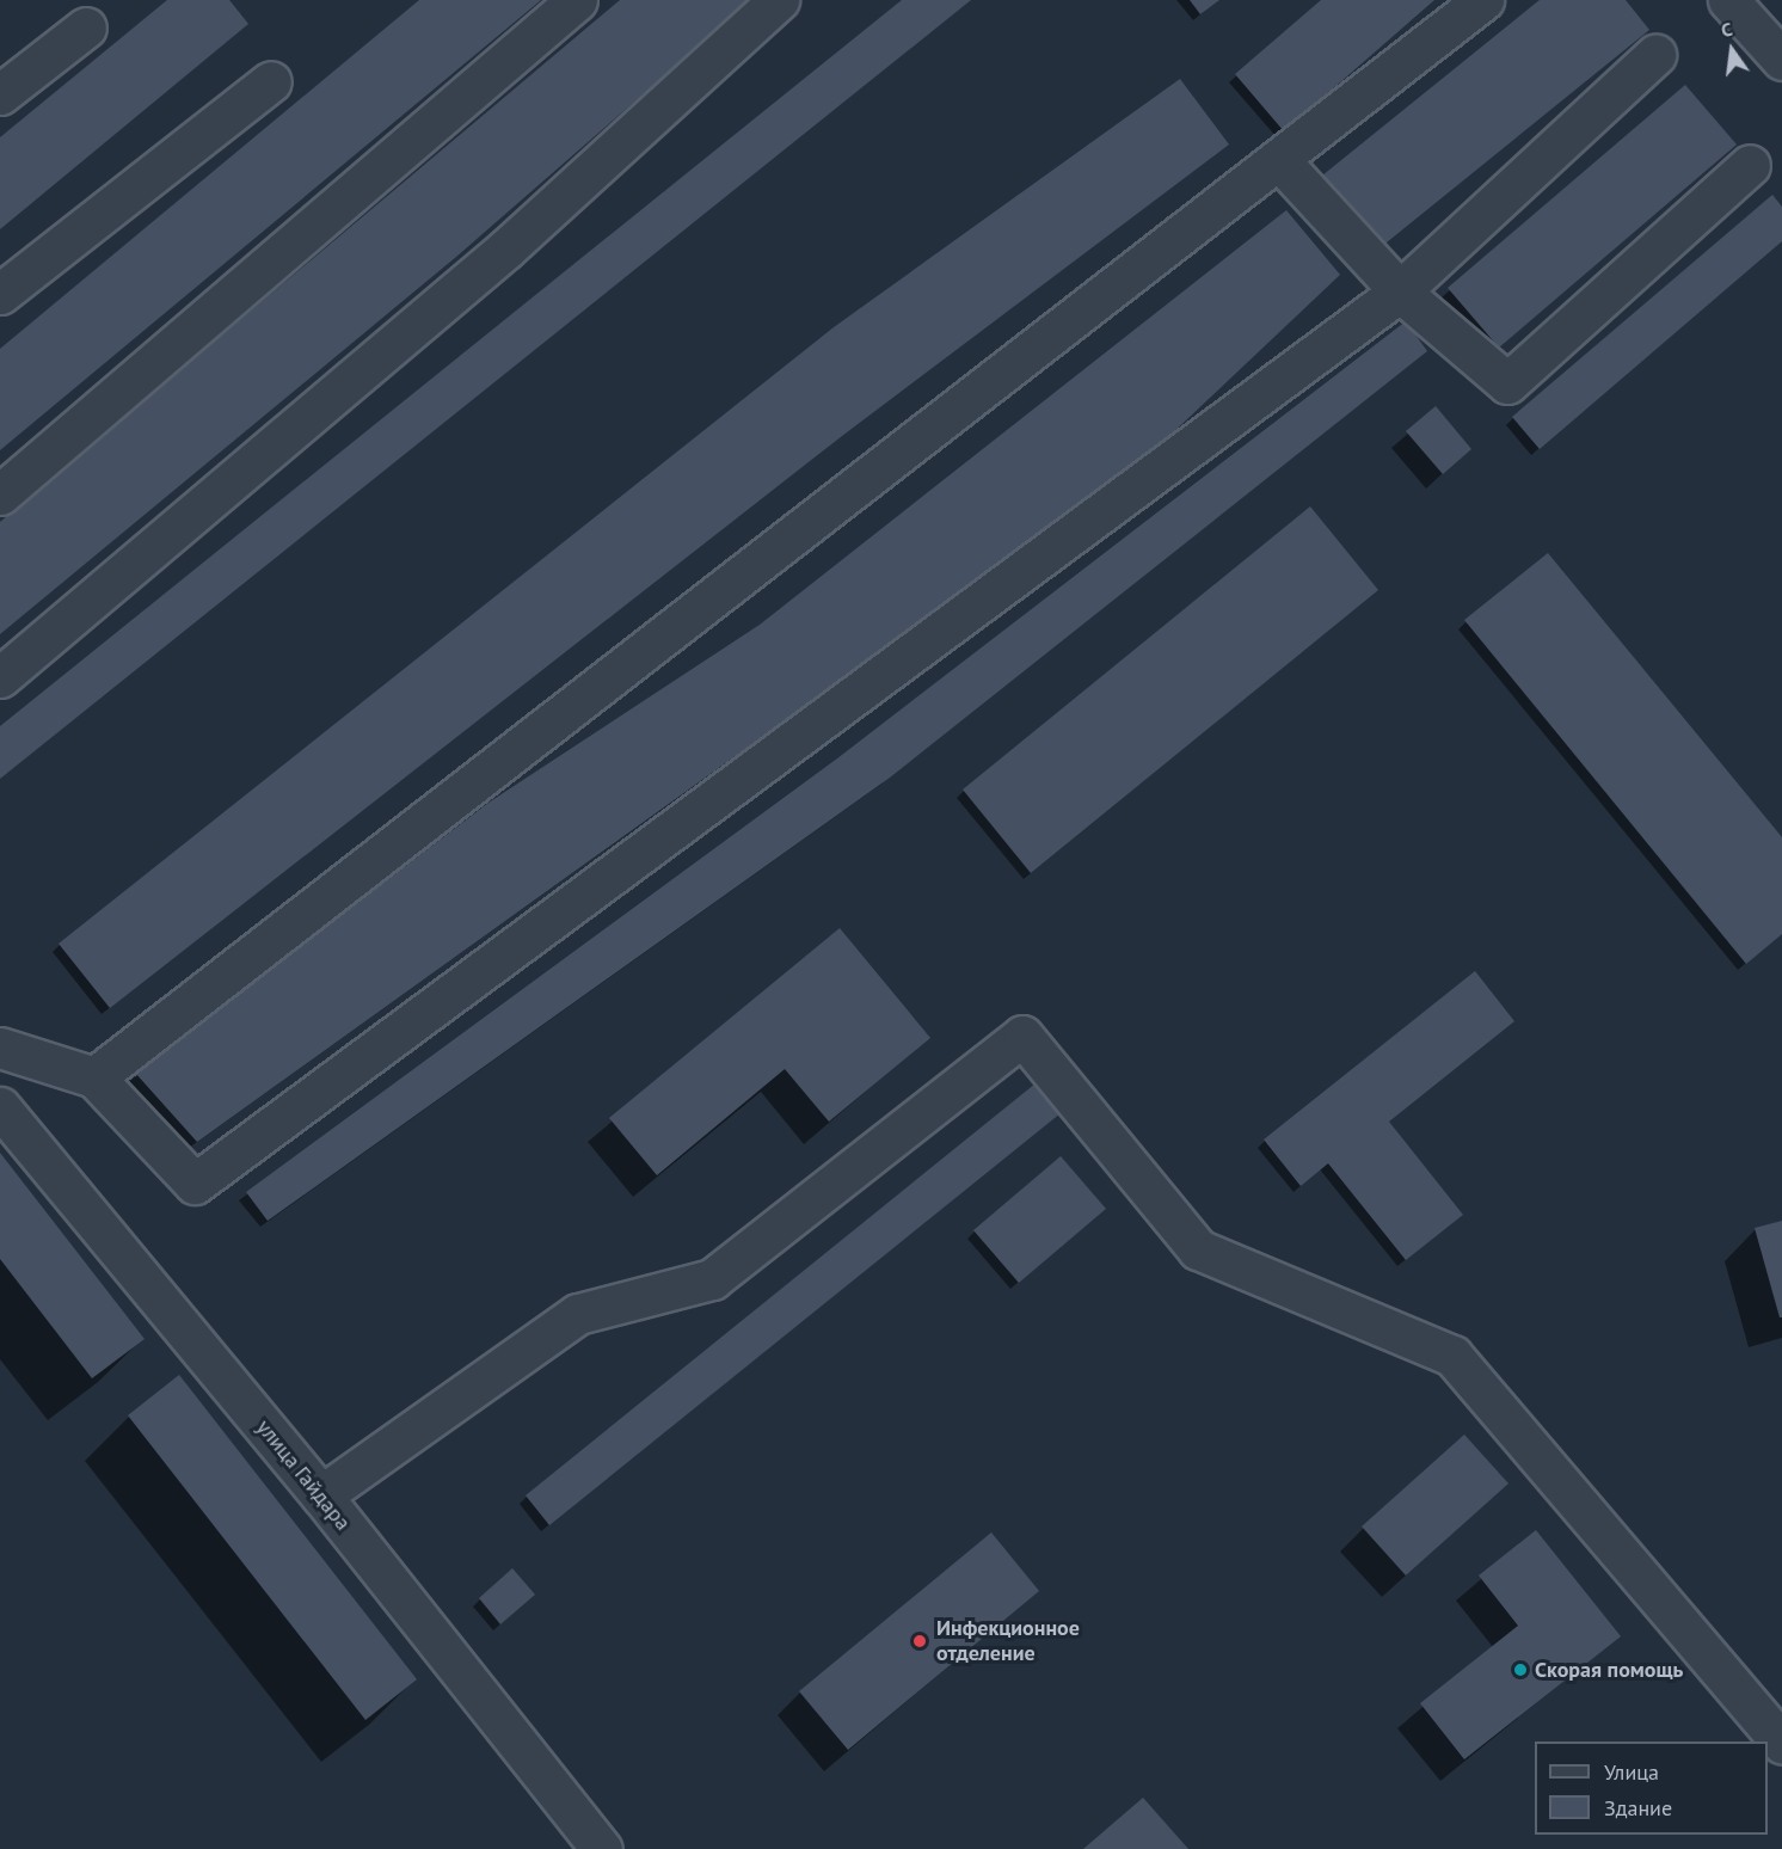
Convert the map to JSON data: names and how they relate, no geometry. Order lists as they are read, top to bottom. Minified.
{"streets":{"street":["улица Гайдара"]},"places":["Инфекционное отделение","Скорая помощь"],"legend":["Улица","Здание"],"north":"top"}
